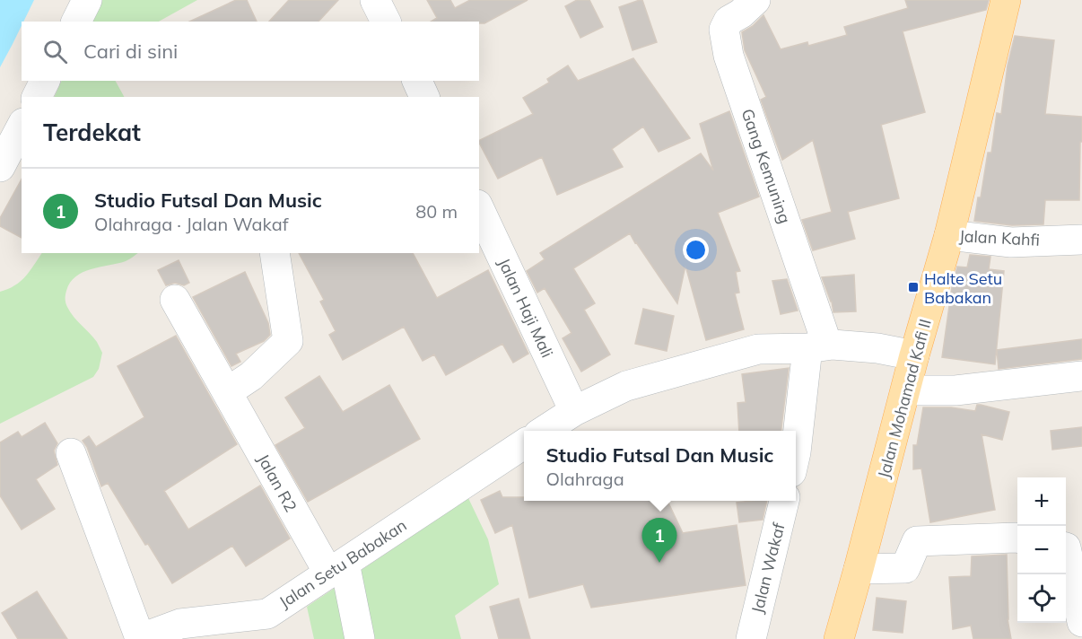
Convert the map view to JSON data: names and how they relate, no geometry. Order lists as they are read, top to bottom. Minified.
{"streets":{"main road":["Jalan Mohamad Kafi II"],"street":["Gang Kemuning","Jalan Kahfi","Jalan Haji Mali","Jalan R2","Jalan Setu Babakan","Jalan Wakaf"]},"crossings":[["Jalan Kahfi","Jalan Mohamad Kafi II"],["Jalan R2","Jalan Setu Babakan"]],"places":{"transit":["Halte Setu Babakan"]},"page":{"search":"Cari di sini","heading":"Terdekat","list":[{"mark":"1","name":"Studio Futsal Dan Music","note":"Olahraga · Jalan Wakaf","value":"80 m"}],"popup":["Studio Futsal Dan Music","Olahraga"],"map_buttons":["+","−"],"pins":"1"}}
